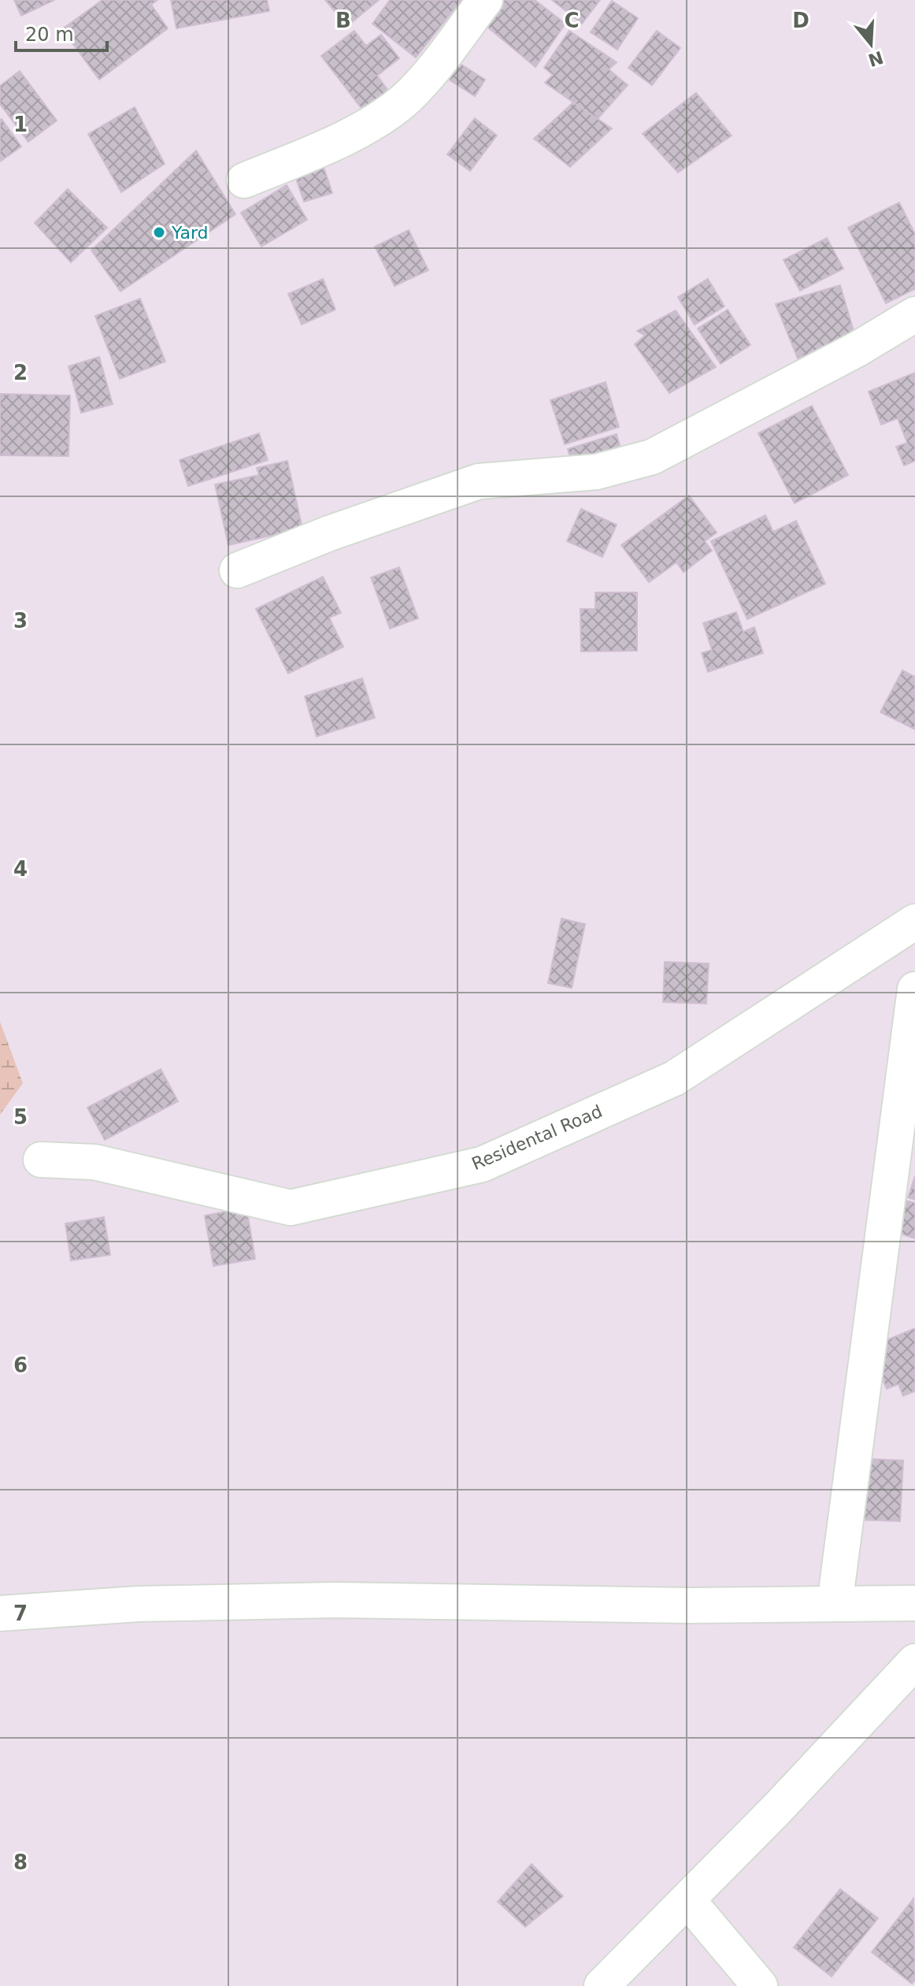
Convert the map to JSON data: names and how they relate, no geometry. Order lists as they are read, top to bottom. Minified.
{"streets":{"street":["Residental Road"]},"places":["Yard"],"scale_bar":"20 m","north":"bottom","grid":{"columns":["B","C","D"],"rows":["1","2","3","4","5","6","7","8"]}}
